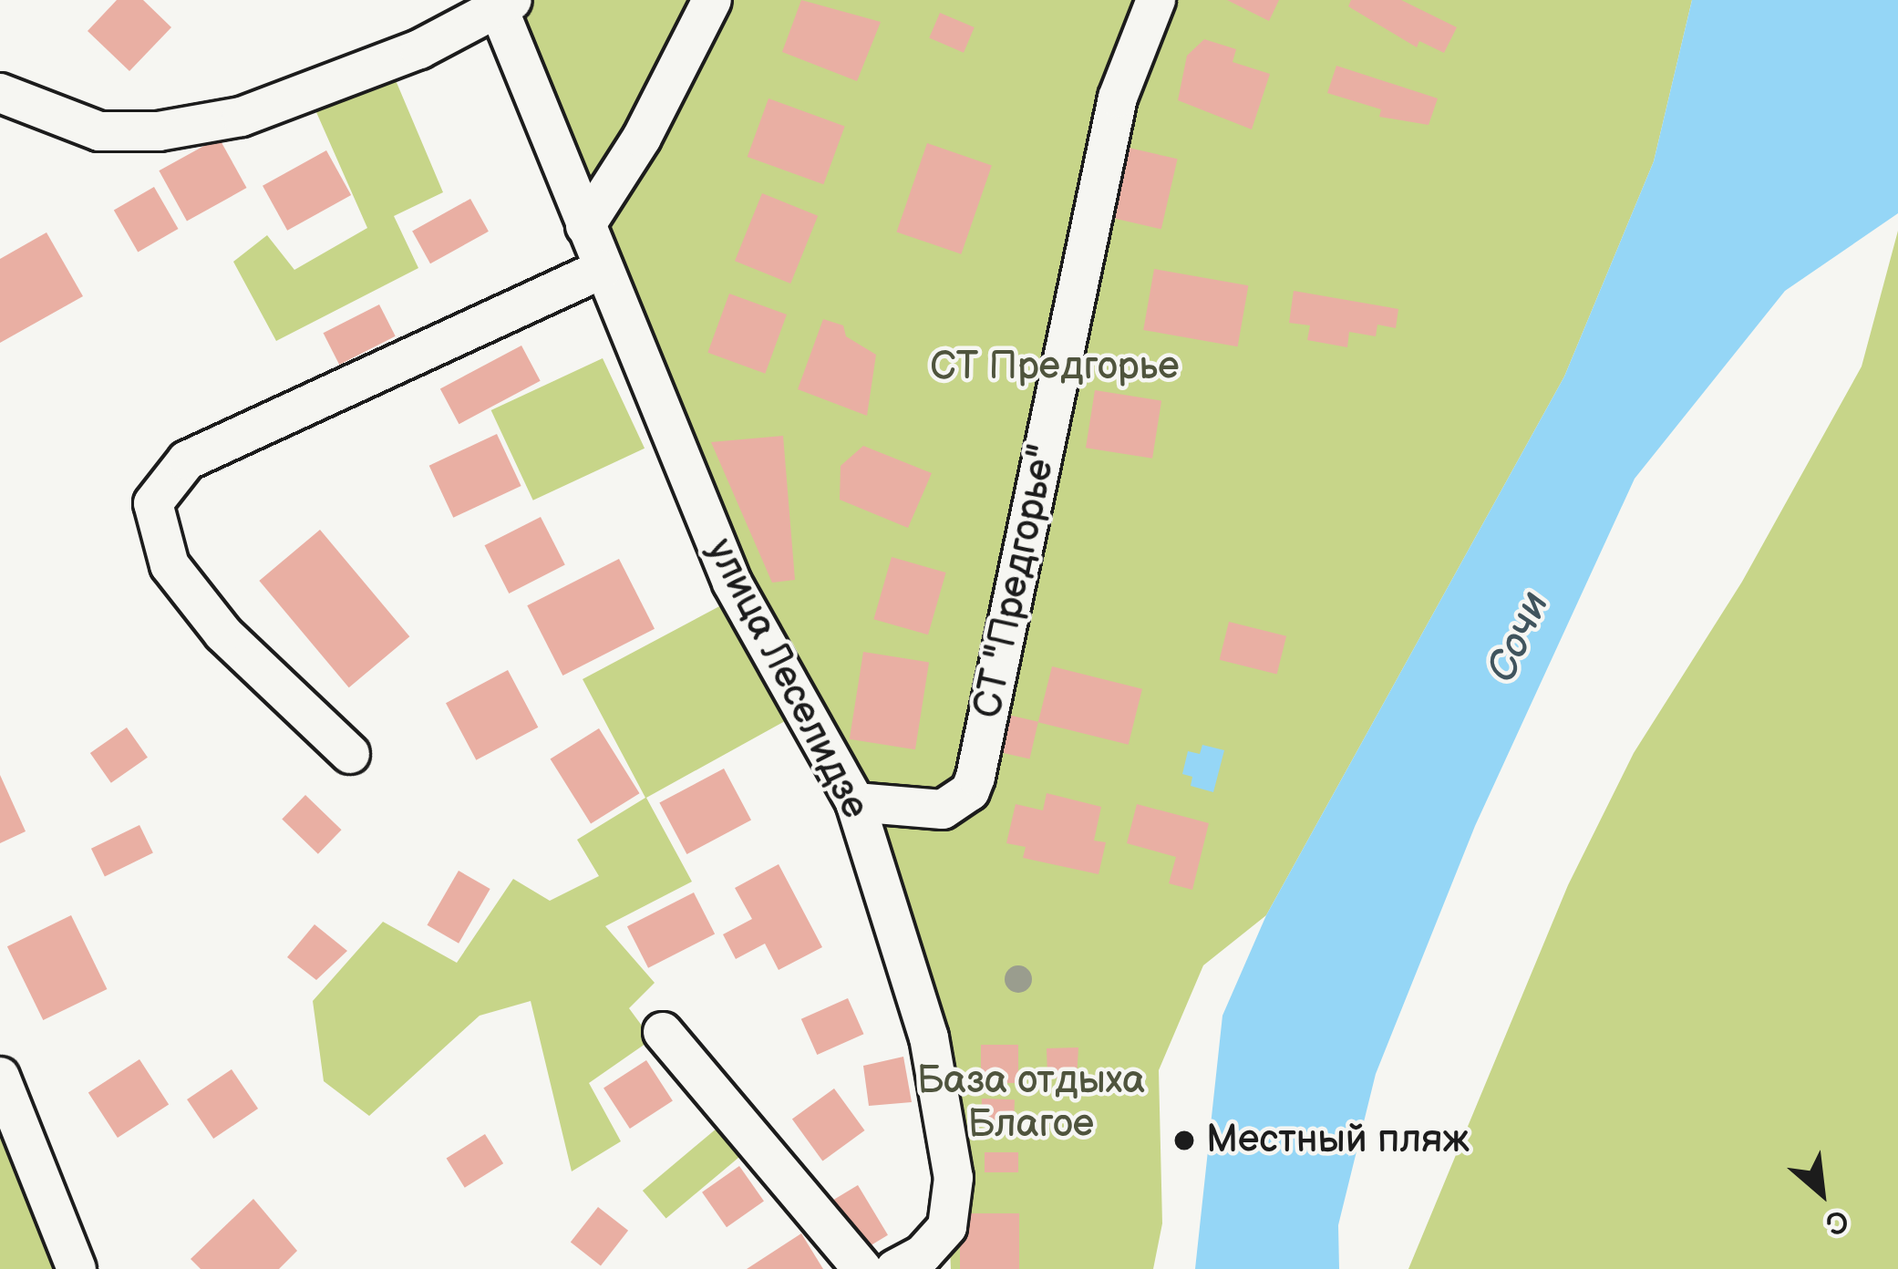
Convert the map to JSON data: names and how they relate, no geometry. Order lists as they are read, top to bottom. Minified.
{"streets":{"street":["СТ \"Предгорье\"","улица Леселидзе"]},"crossings":[["СТ \"Предгорье\"","улица Леселидзе"]],"water":["Сочи"],"parks":["СТ Предгорье","База отдыха Благое"],"places":["Местный пляж"],"north":"bottom right"}
